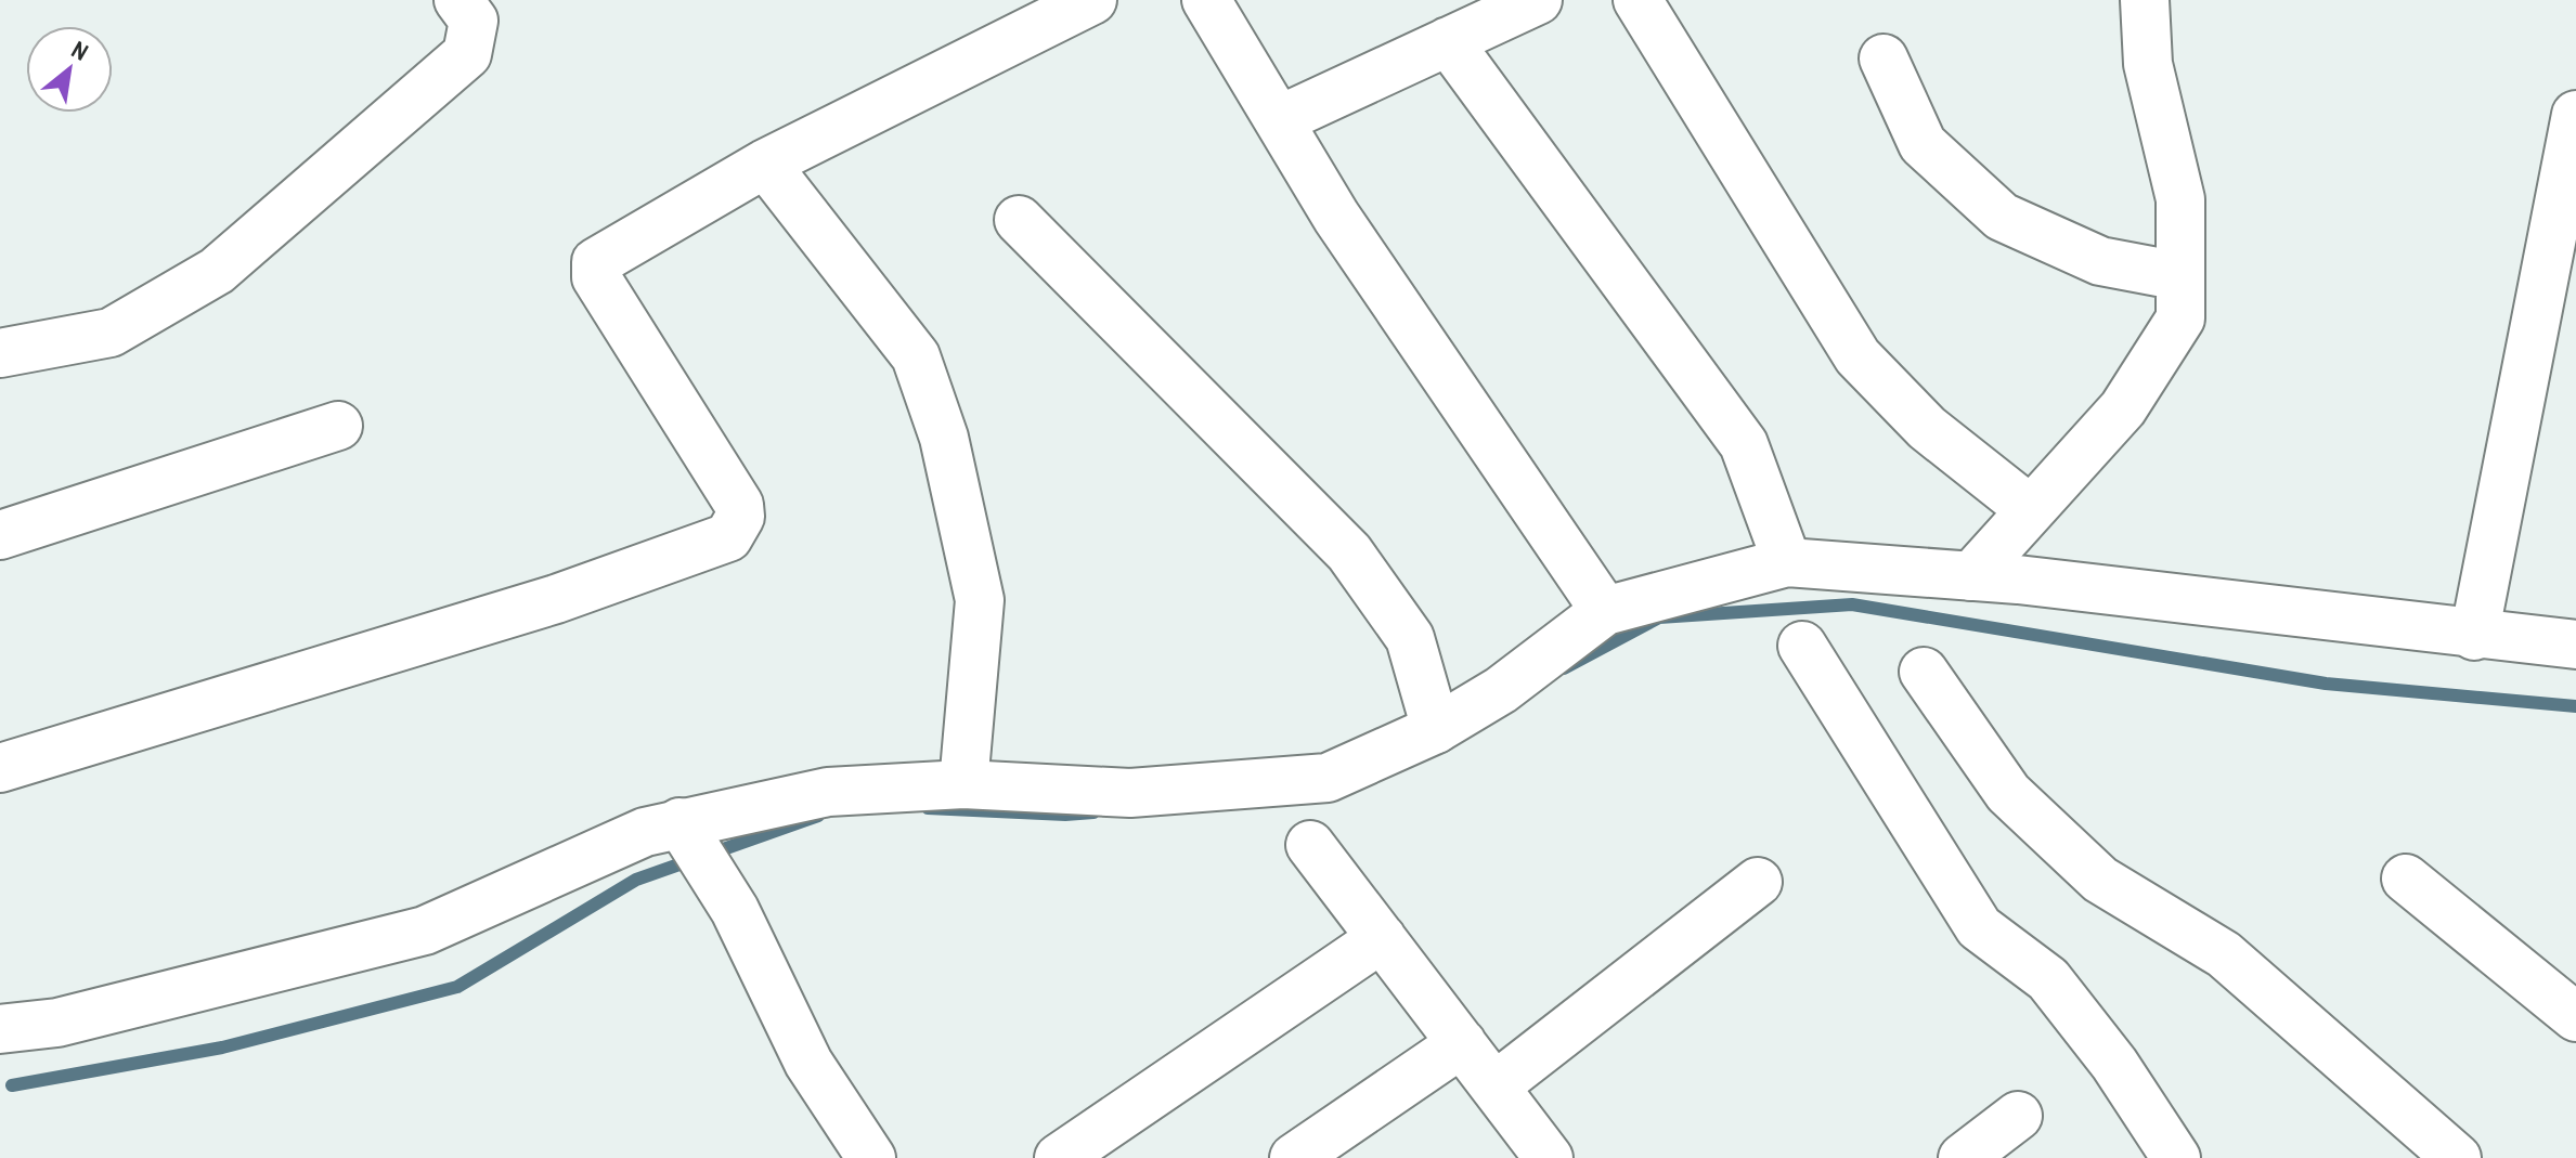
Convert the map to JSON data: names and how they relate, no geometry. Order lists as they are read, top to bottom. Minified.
{"north":"top right"}
